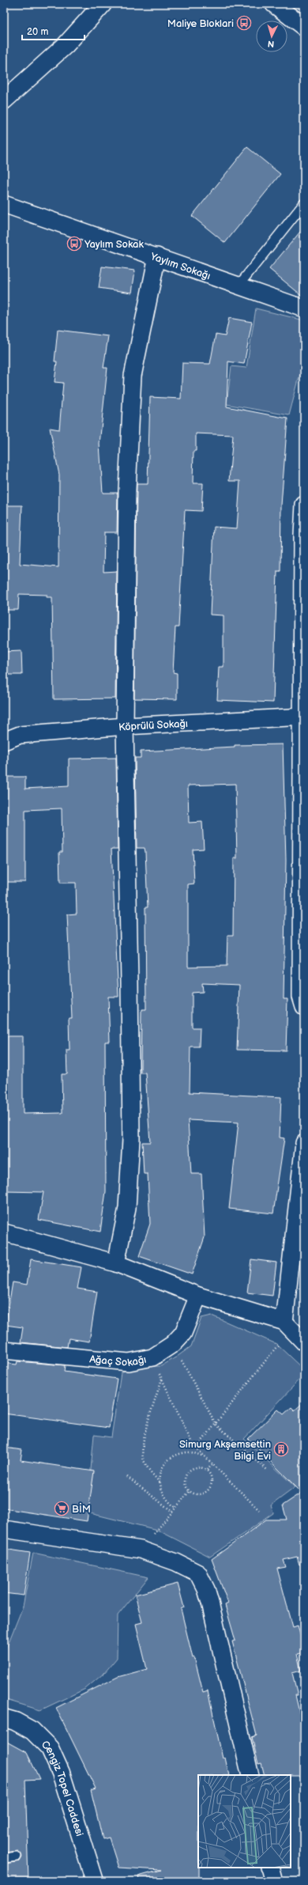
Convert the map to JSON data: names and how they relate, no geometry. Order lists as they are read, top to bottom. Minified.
{"streets":{"main road":["Cengiz Topel Caddesi"],"street":["Yaylım Sokağı","Köprülü Sokağı","Ağaç Sokağı"]},"places":{"bus stop":["Maliye Bloklari","Yaylım Sokak"],"building":["Simurg Akşemsettin Bilgi Evi"],"supermarket":["BİM"]},"scale_bar":"20 m","north":"bottom"}
